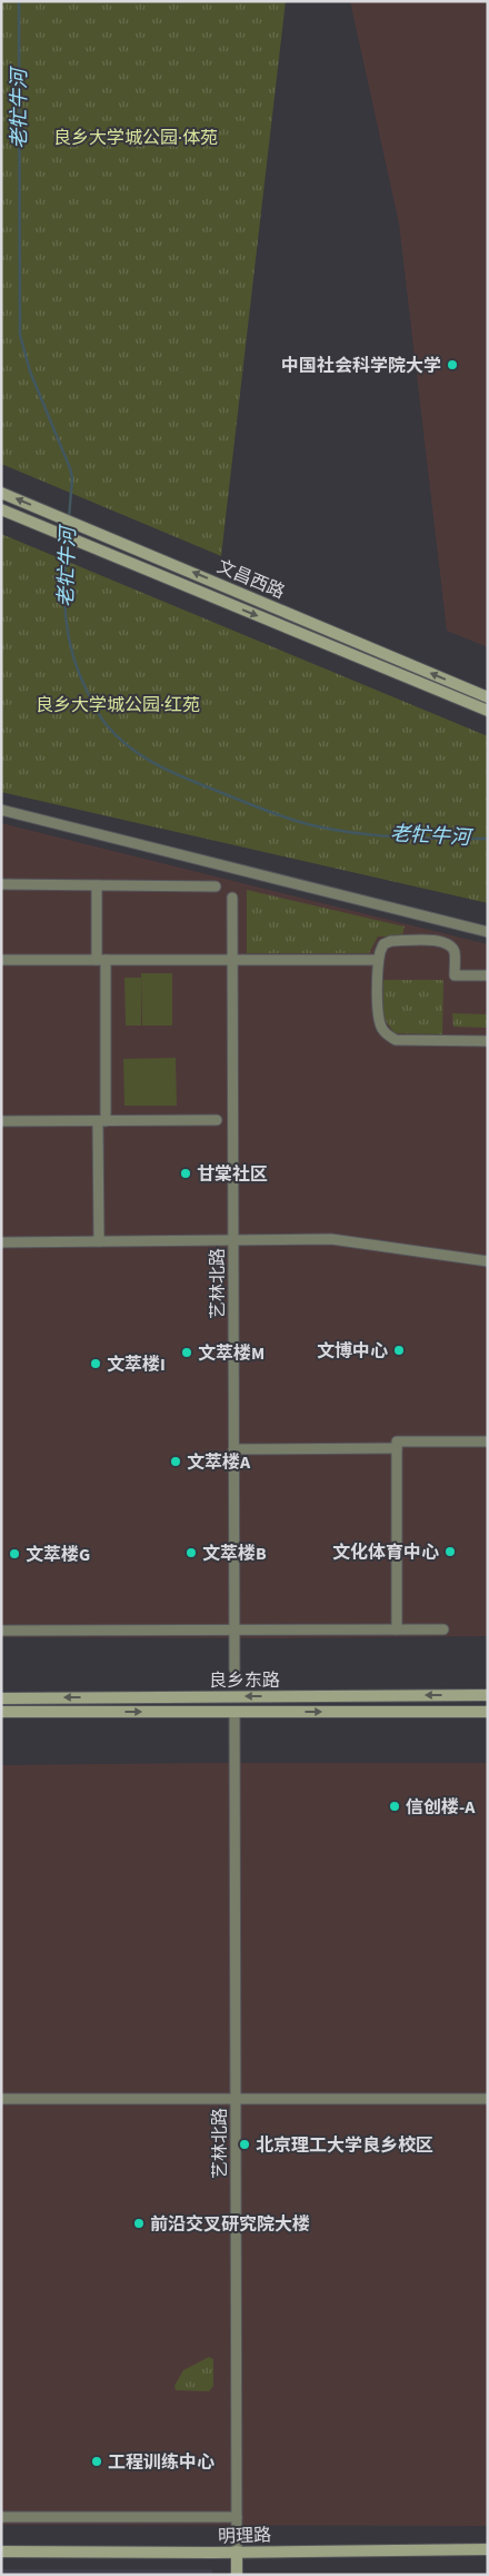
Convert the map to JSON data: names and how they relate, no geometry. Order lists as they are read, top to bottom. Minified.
{"streets":{"main road":["文昌西路","艺林北路","良乡东路","明理路"]},"crossings":[["艺林北路","良乡东路"],["艺林北路","明理路"]],"water":["老牤牛河"],"parks":["良乡大学城公园·体苑","良乡大学城公园·红苑"],"places":["中国社会科学院大学","甘棠社区","文博中心","文萃楼M","文萃楼I","文萃楼A","文化体育中心","文萃楼B","文萃楼G","信创楼-A","北京理工大学良乡校区","前沿交叉研究院大楼","工程训练中心"]}
